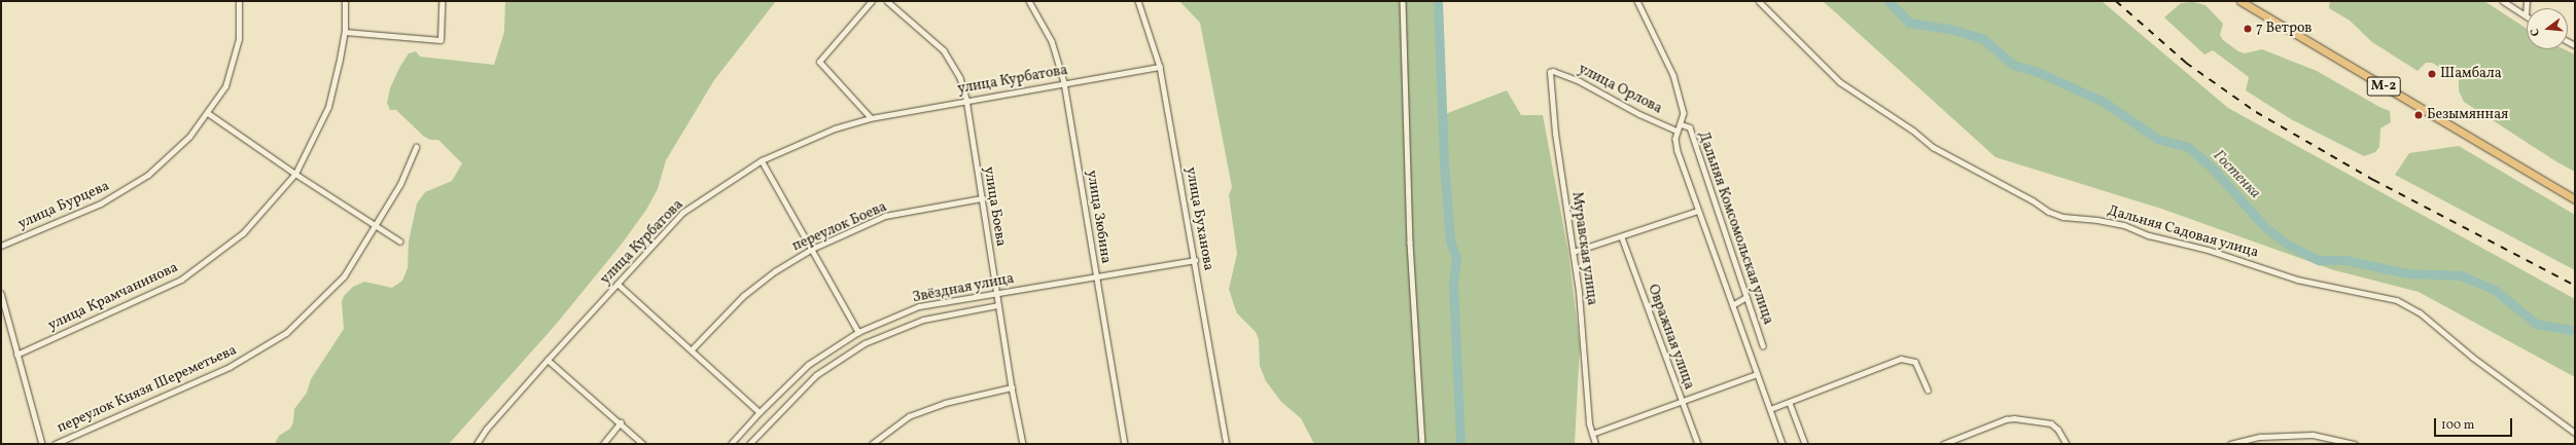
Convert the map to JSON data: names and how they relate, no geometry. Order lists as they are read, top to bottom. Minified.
{"streets":{"main road":["М-2"],"street":["улица Курбатова","улица Орлова","улица Бурцева","улица Боева","улица Зюбина","улица Буханова","переулок Боева","Дальняя Комсомольская улица","Дальняя Садовая улица","Муравская улица","Звёздная улица","улица Крамчанинова","Овражная улица","переулок Князя Шереметьева"]},"crossings":[["улица Курбатова","улица Боева"],["улица Курбатова","улица Зюбина"],["улица Курбатова","улица Буханова"],["улица Орлова","Муравская улица"],["улица Боева","переулок Боева"],["улица Боева","Звёздная улица"],["улица Зюбина","Звёздная улица"],["улица Буханова","Звёздная улица"]],"water":["Гостенка"],"places":["7 Ветров","Шамбала","Безымянная"],"scale_bar":"100 m","north":"left"}
